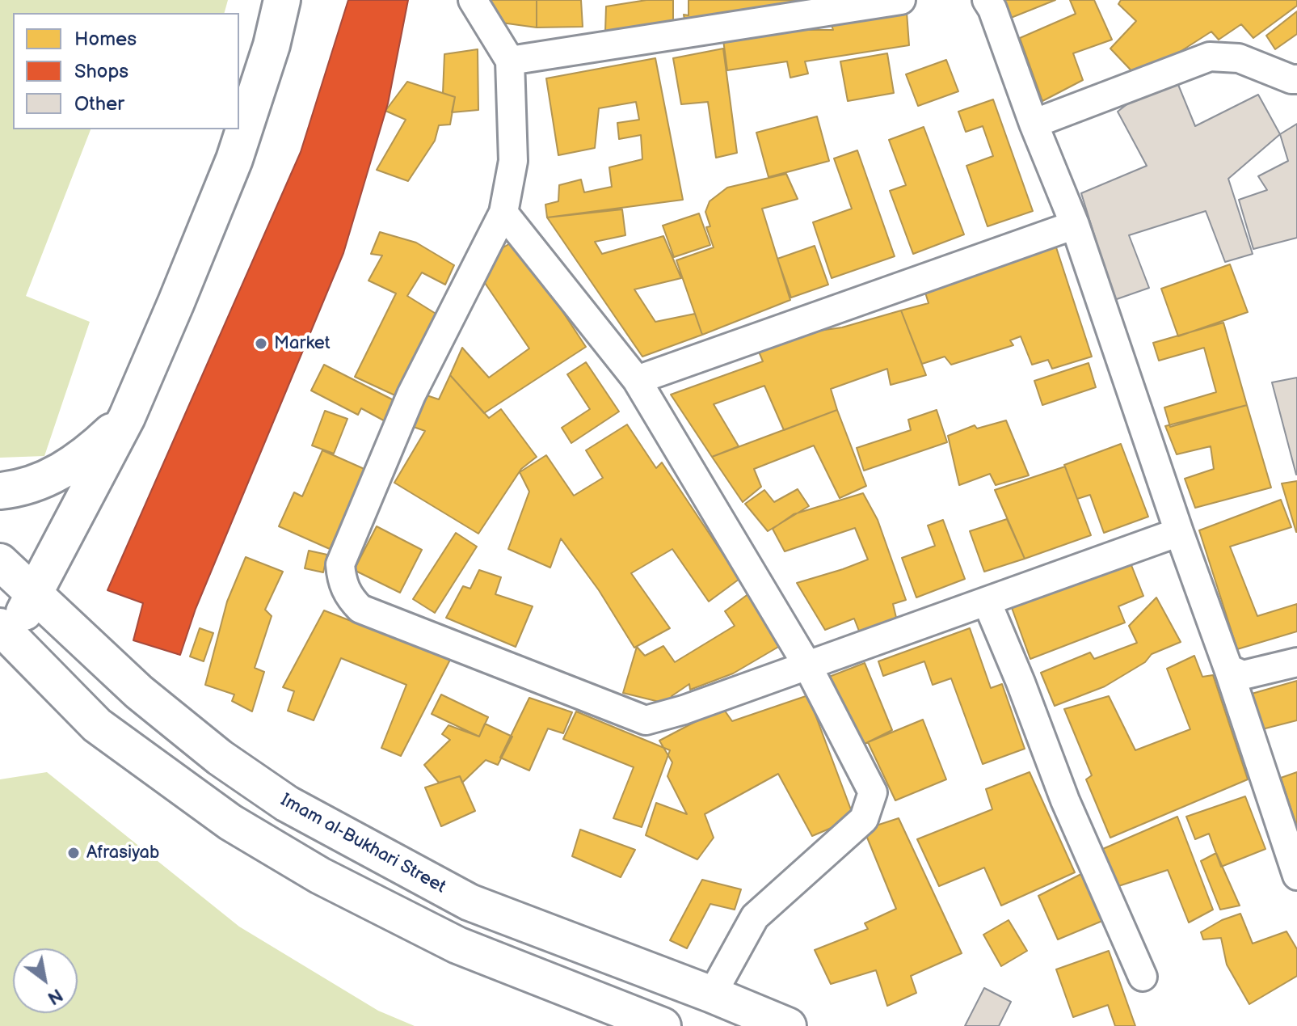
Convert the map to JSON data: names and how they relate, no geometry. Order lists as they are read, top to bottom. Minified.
{"streets":{"main road":["Imam al-Bukhari Street"]},"places":["Market","Afrasiyab"],"legend":["Homes","Shops","Other"],"north":"bottom right"}
